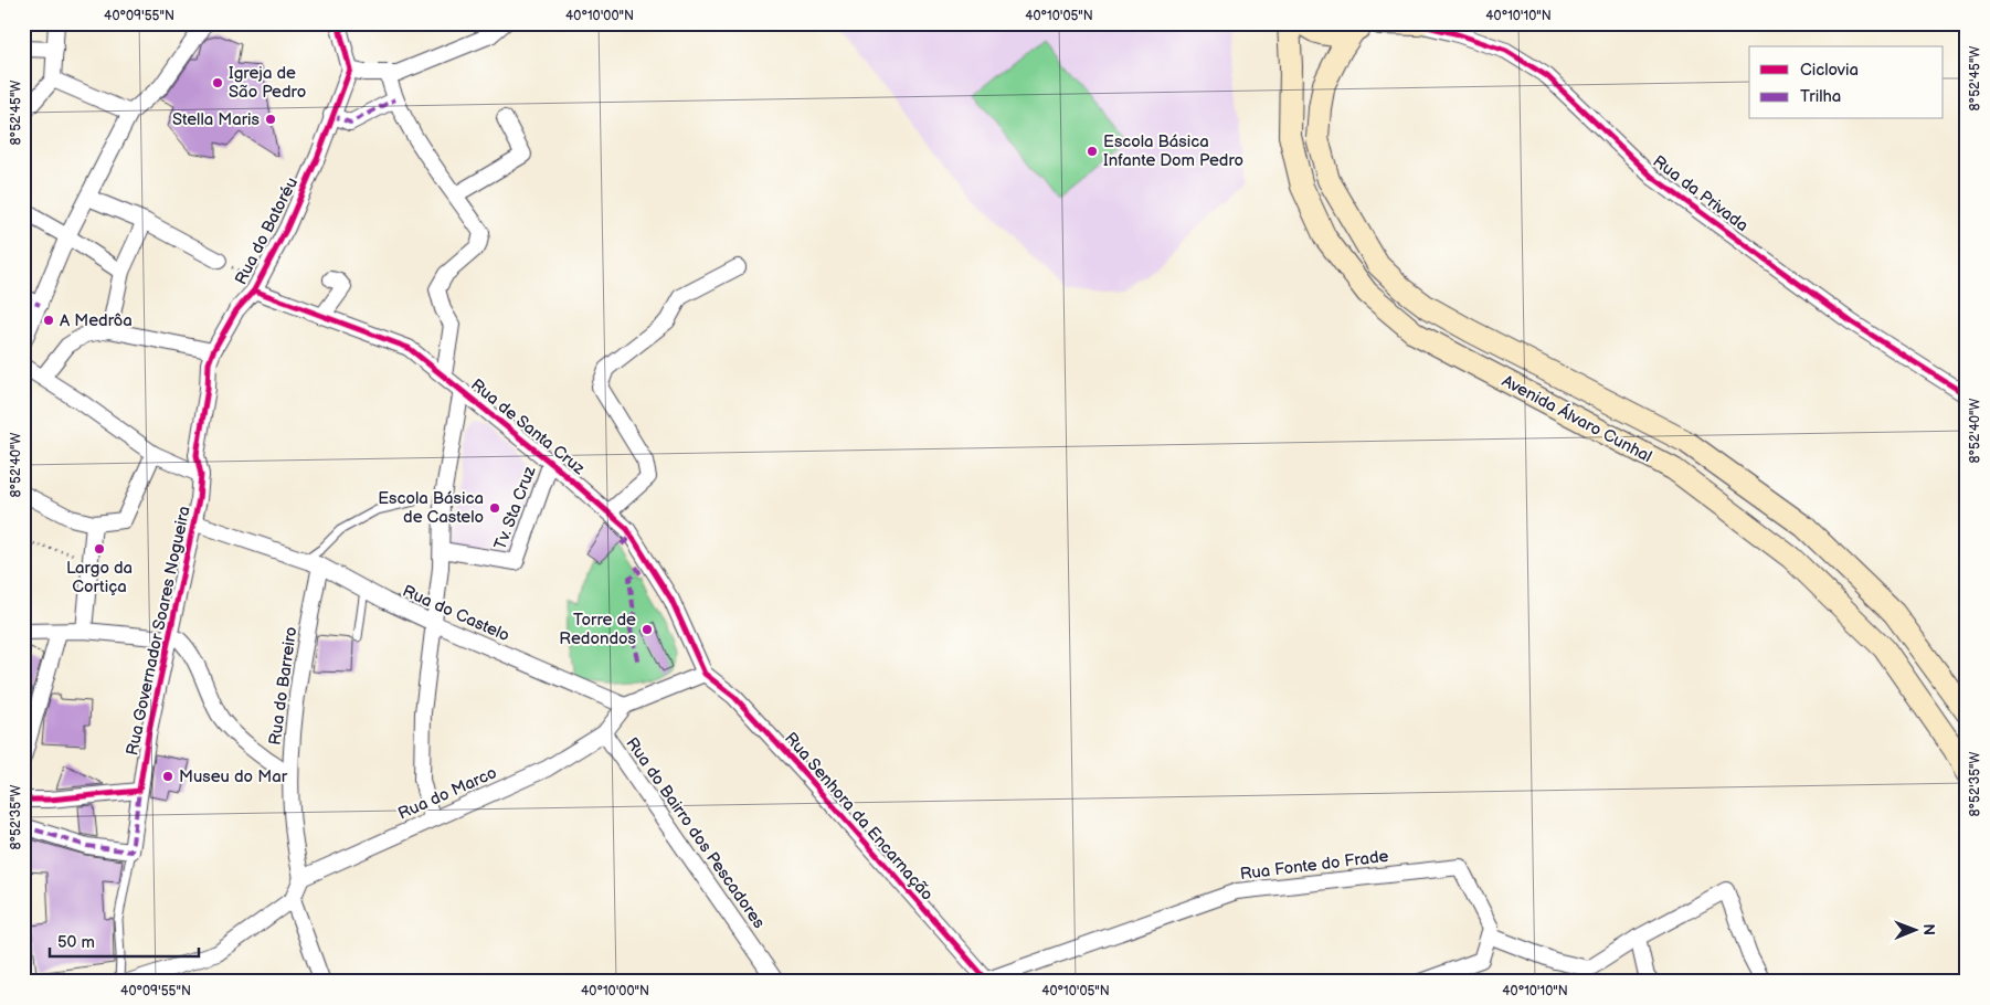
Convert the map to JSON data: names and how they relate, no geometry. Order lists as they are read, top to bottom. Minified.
{"streets":{"main road":["Avenida Álvaro Cunhal"],"street":["Rua da Privada","Rua do Batoréu","Rua de Santa Cruz","Tv. Sta Cruz","Rua do Castelo","Rua Governador Soares Nogueira","Rua do Barreiro","Rua do Marco","Rua Senhora da Encarnação","Rua do Bairro dos Pescadores","Rua Fonte do Frade"]},"crossings":[["Rua do Batoréu","Rua de Santa Cruz"],["Rua do Batoréu","Rua Governador Soares Nogueira"],["Rua de Santa Cruz","Tv. Sta Cruz"],["Rua de Santa Cruz","Rua Senhora da Encarnação"],["Rua do Castelo","Rua Governador Soares Nogueira"],["Rua do Castelo","Rua do Barreiro"],["Rua do Castelo","Rua do Bairro dos Pescadores"],["Rua do Barreiro","Rua do Marco"],["Rua do Marco","Rua do Bairro dos Pescadores"],["Rua Senhora da Encarnação","Rua Fonte do Frade"]],"places":["Igreja de São Pedro","Stella Maris","Escola Básica Infante Dom Pedro","A Medrôa","Escola Básica de Castelo","Largo da Cortiça","Torre de Redondos","Museu do Mar"],"legend":["Ciclovia","Trilha"],"scale_bar":"50 m","north":"right","coordinates":["40°09'55\"N","40°10'00\"N","40°10'05\"N","40°10'10\"N","8°52'45\"W","8°52'40\"W","8°52'35\"W"]}
